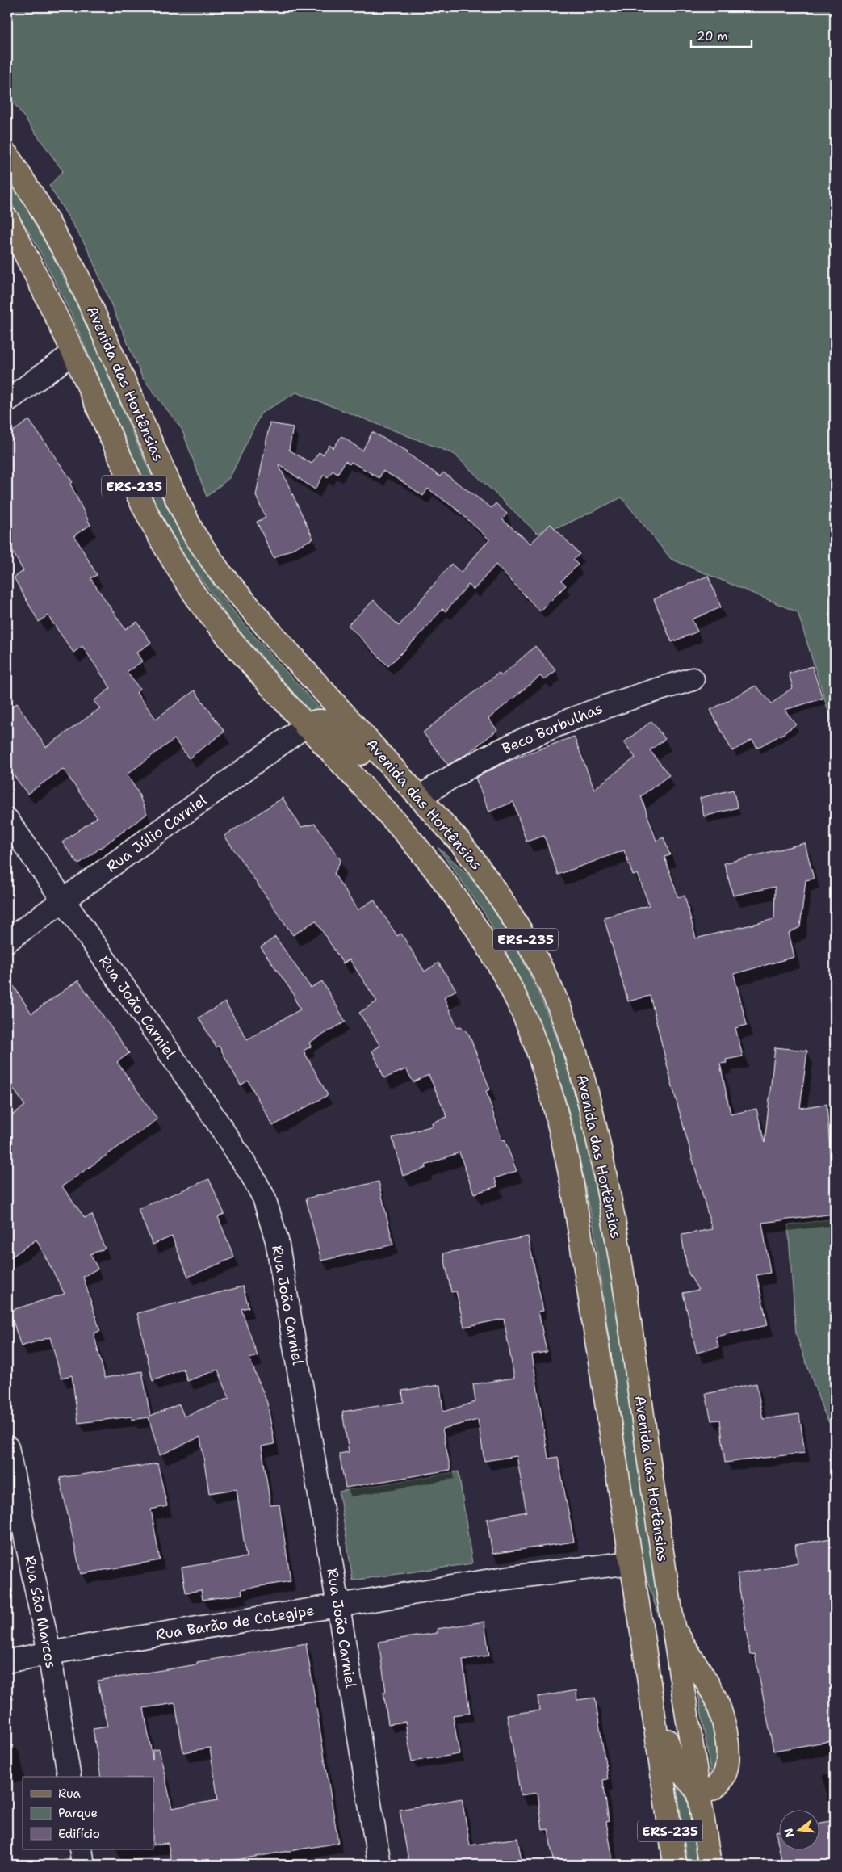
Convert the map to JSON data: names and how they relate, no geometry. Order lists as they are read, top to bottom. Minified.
{"streets":{"main road":["Avenida das Hortênsias","ERS-235"],"street":["Beco Borbulhas","Rua Júlio Carniel","Rua João Carniel","Rua São Marcos","Rua Barão de Cotegipe"]},"crossings":[["Avenida das Hortênsias","Beco Borbulhas"],["ERS-235","Rua Júlio Carniel"],["ERS-235","Rua Barão de Cotegipe"],["Rua Júlio Carniel","Rua João Carniel"],["Rua João Carniel","Rua Barão de Cotegipe"],["Rua São Marcos","Rua Barão de Cotegipe"]],"legend":["Rua","Parque","Edifício"],"scale_bar":"20 m","north":"left"}
